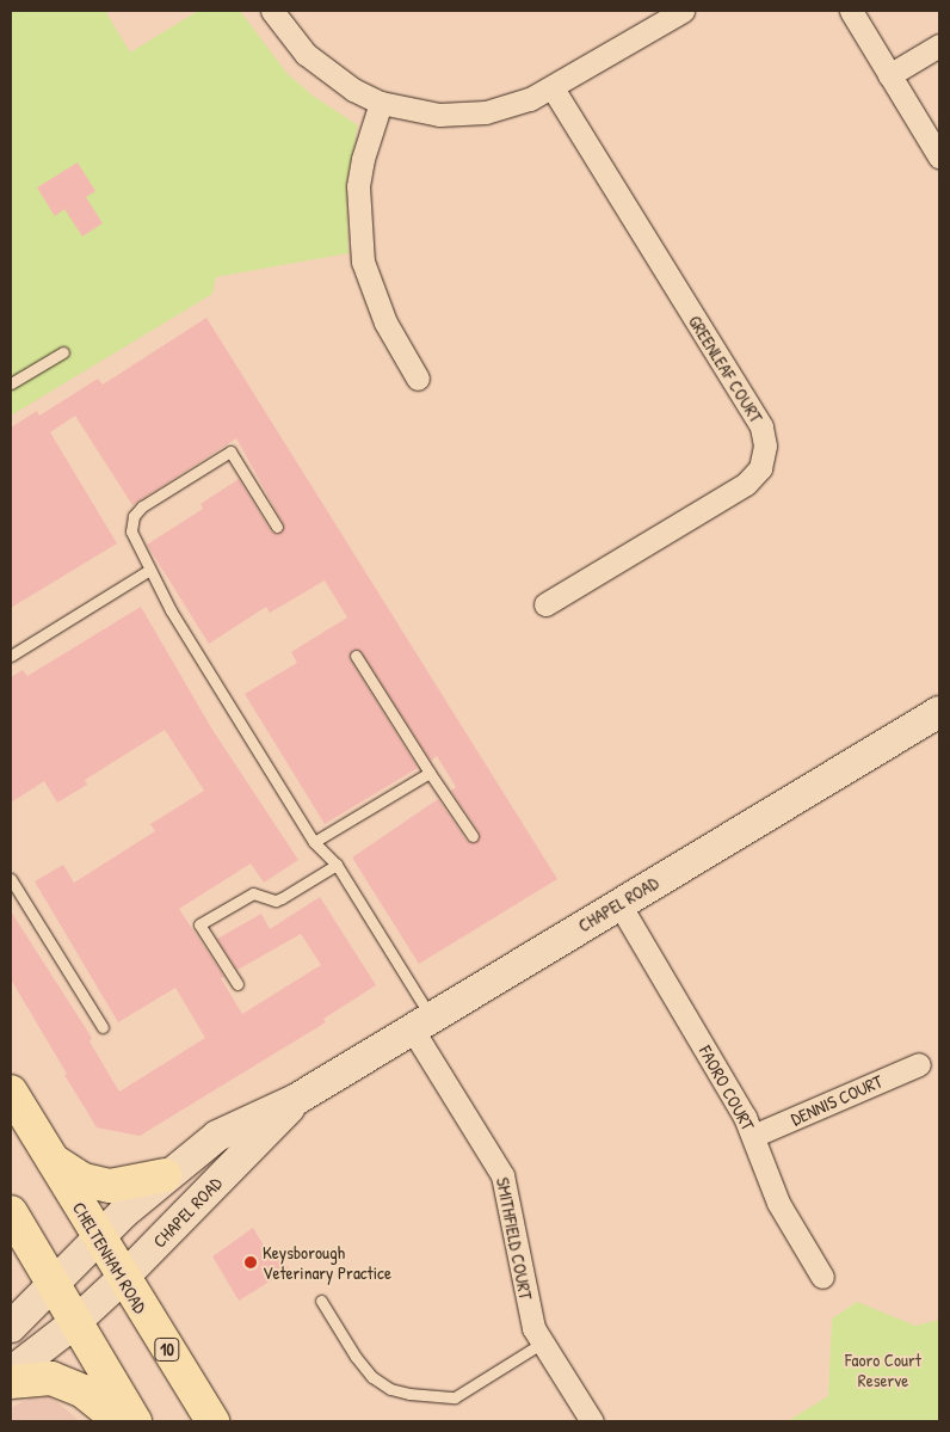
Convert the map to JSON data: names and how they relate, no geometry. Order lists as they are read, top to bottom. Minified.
{"streets":{"main road":["CHAPEL ROAD","CHELTENHAM ROAD","10"],"street":["GREENLEAF COURT","FAORO COURT","DENNIS COURT","SMITHFIELD COURT"]},"crossings":[["CHAPEL ROAD","FAORO COURT"],["CHAPEL ROAD","SMITHFIELD COURT"],["CHAPEL ROAD","CHELTENHAM ROAD"],["FAORO COURT","DENNIS COURT"]],"parks":["Faoro Court Reserve"],"places":["Keysborough Veterinary Practice"]}
